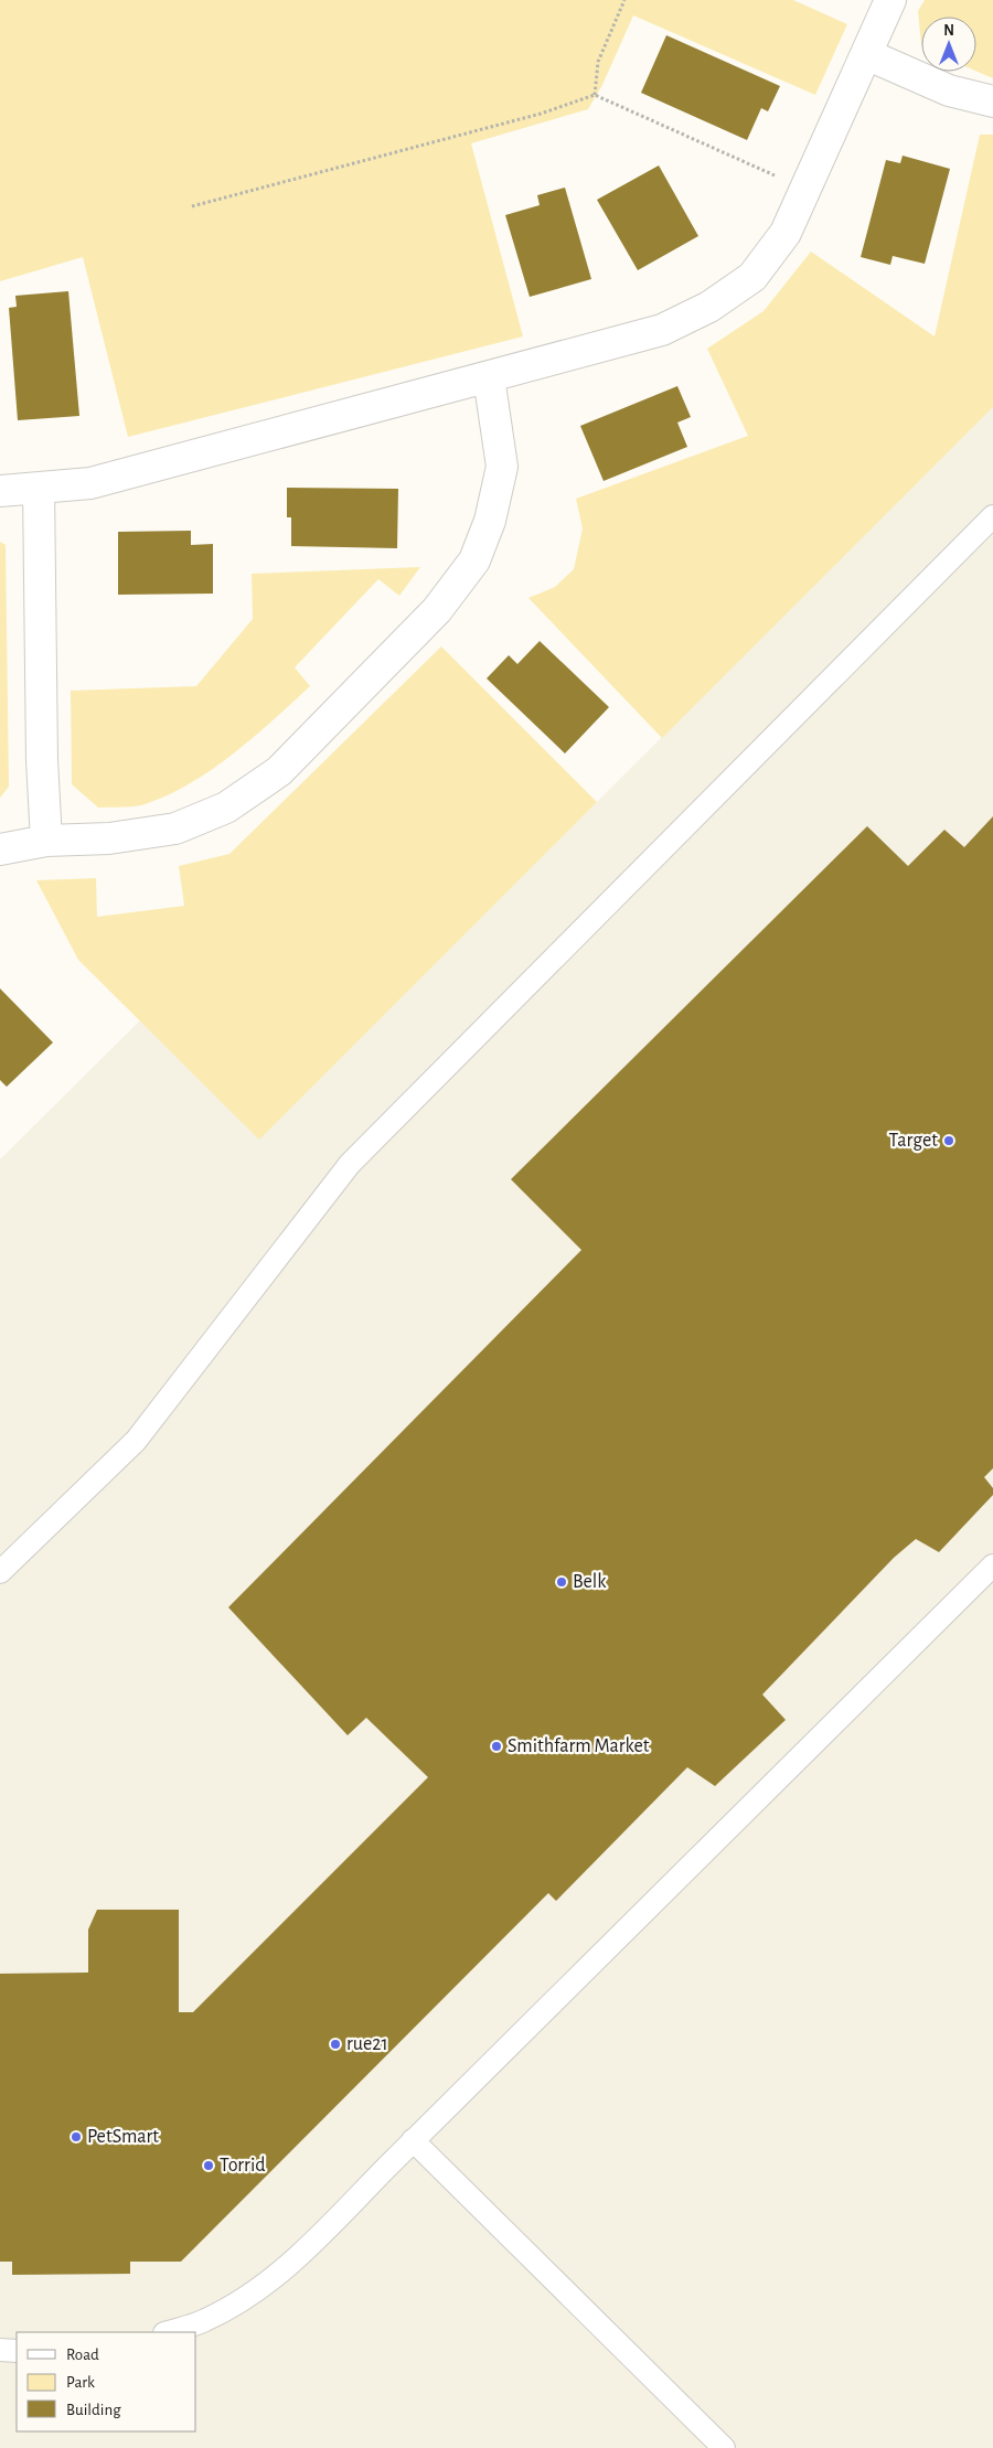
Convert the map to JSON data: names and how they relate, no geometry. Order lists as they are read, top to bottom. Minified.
{"places":["Target","Belk","Smithfarm Market","rue21","PetSmart","Torrid"],"legend":["Road","Park","Building"],"north":"top"}
